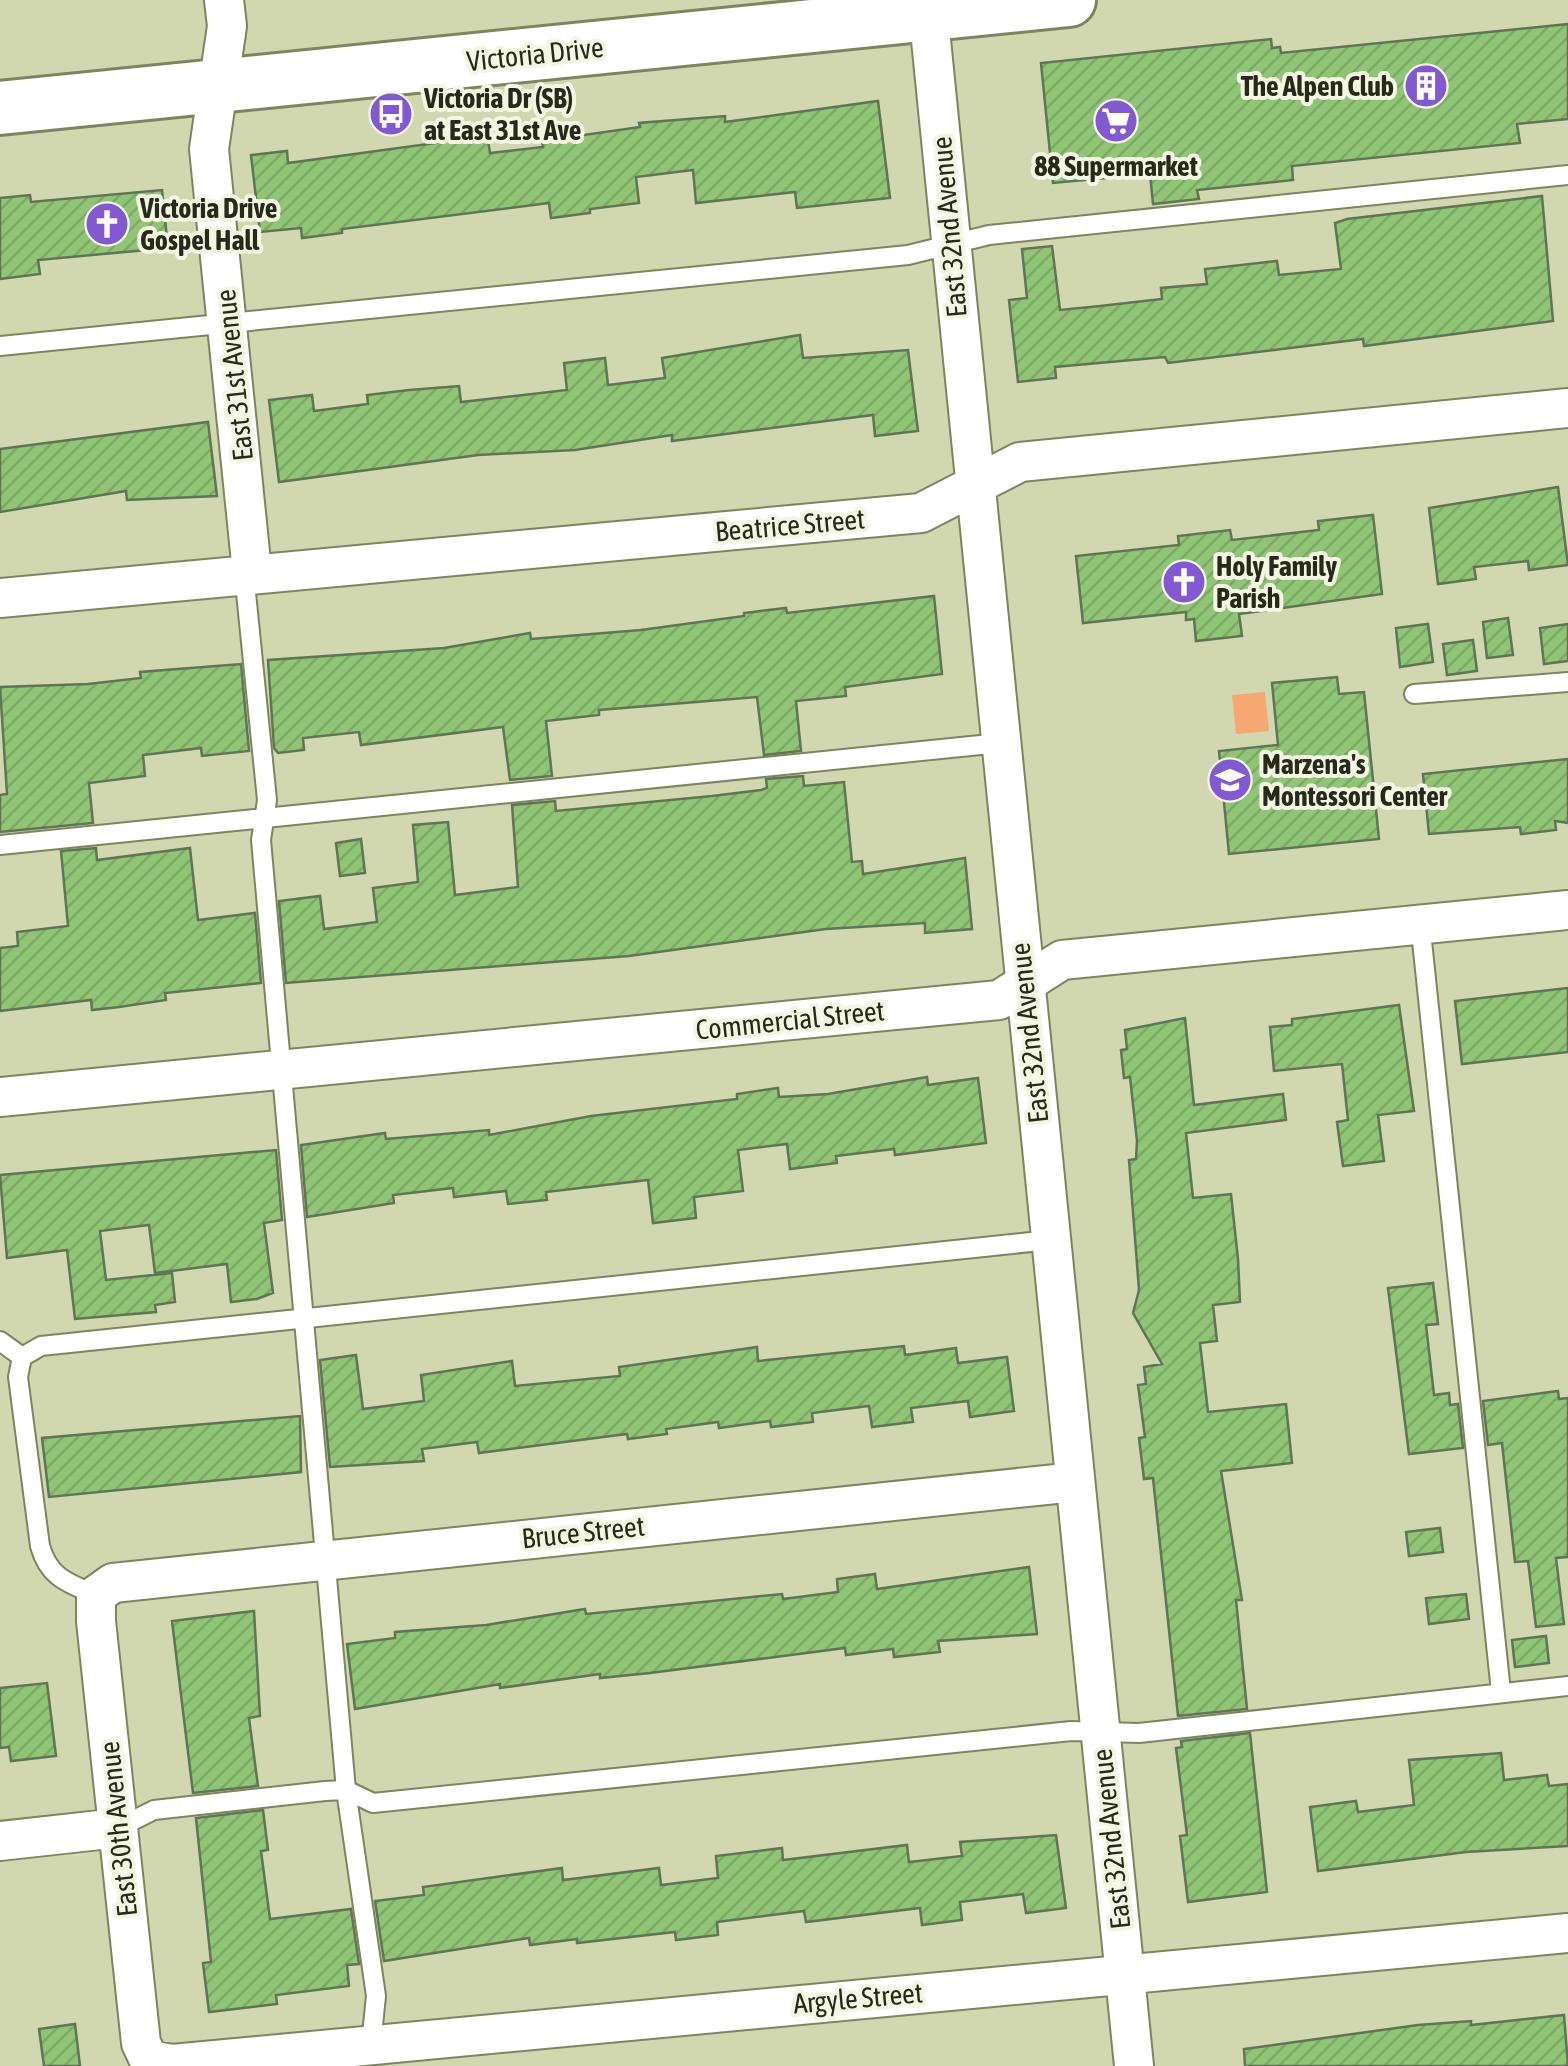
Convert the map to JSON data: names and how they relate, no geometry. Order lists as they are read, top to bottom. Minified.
{"streets":{"street":["Victoria Drive","East 32nd Avenue","East 31st Avenue","Beatrice Street","Commercial Street","Bruce Street","East 30th Avenue","Argyle Street"]},"crossings":[["Victoria Drive","East 32nd Avenue"],["Victoria Drive","East 31st Avenue"],["East 32nd Avenue","Beatrice Street"],["East 32nd Avenue","Commercial Street"],["East 32nd Avenue","Bruce Street"],["East 32nd Avenue","Argyle Street"],["East 31st Avenue","Beatrice Street"],["Bruce Street","East 30th Avenue"],["East 30th Avenue","Argyle Street"]],"places":{"building":["The Alpen Club"],"bus stop":["Victoria Dr (SB) at East 31st Ave"],"supermarket":["88 Supermarket"],"church":["Victoria Drive Gospel Hall","Holy Family Parish"],"school or university":["Marzena's Montessori Center"]}}
